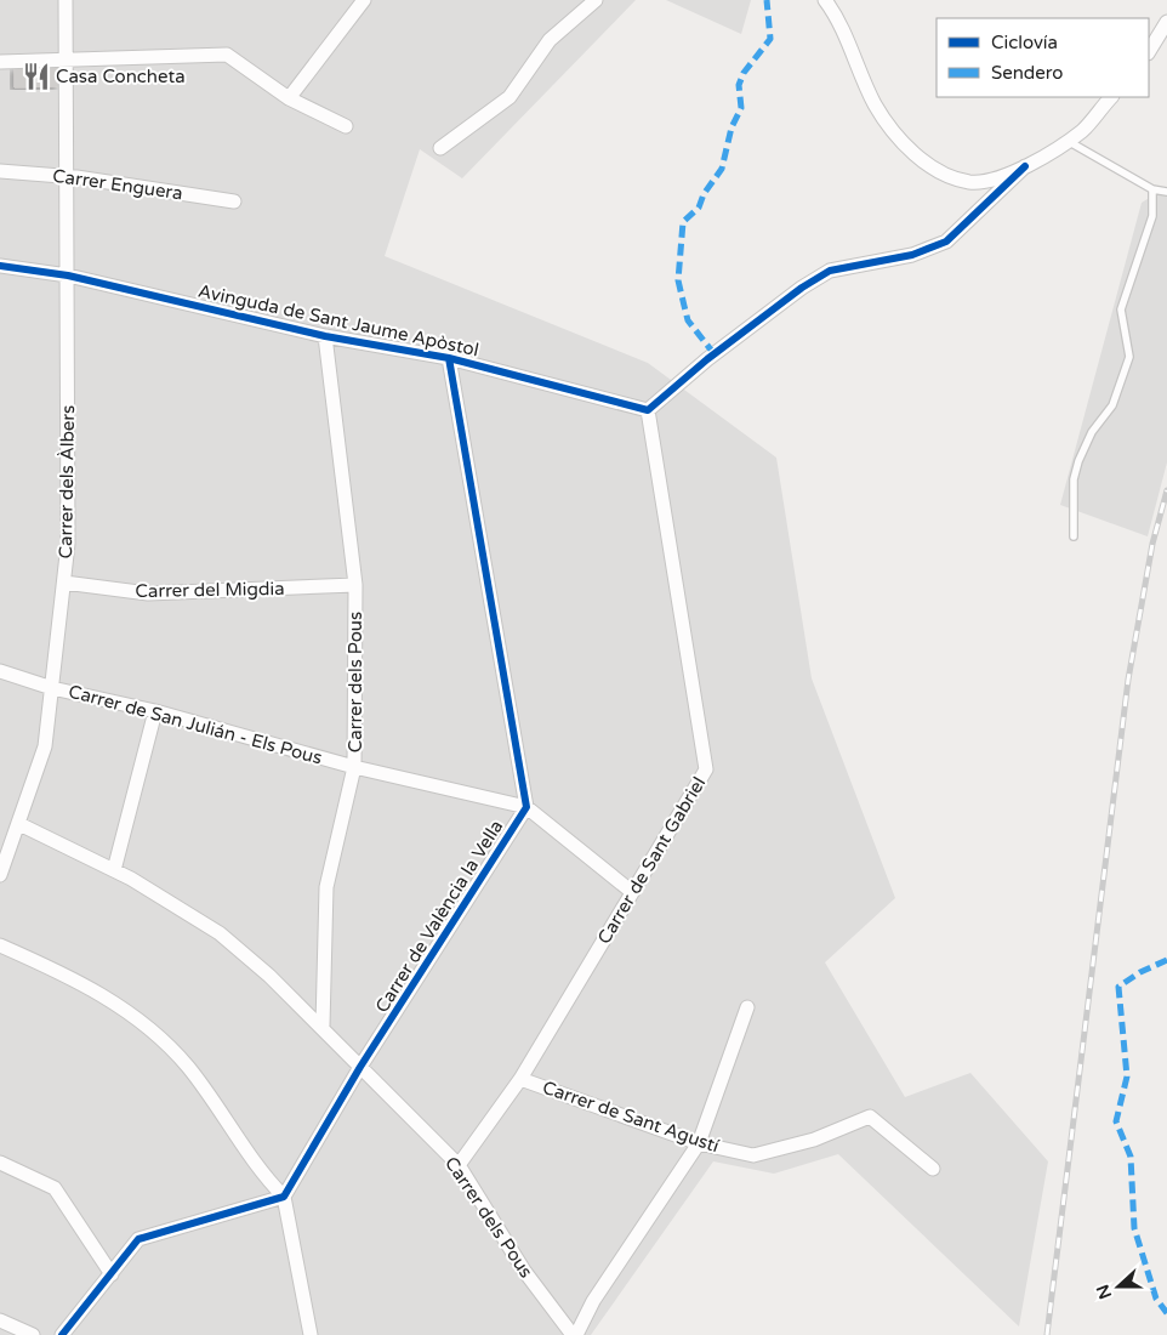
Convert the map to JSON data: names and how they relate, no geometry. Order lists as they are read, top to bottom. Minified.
{"streets":{"street":["Carrer Enguera","Avinguda de Sant Jaume Apòstol","Carrer dels Àlbers","Carrer del Migdia","Carrer dels Pous","Carrer de San Julián - Els Pous","Carrer de Sant Gabriel","Carrer de València la Vella","Carrer de Sant Agustí"]},"crossings":[["Carrer Enguera","Carrer dels Àlbers"],["Avinguda de Sant Jaume Apòstol","Carrer dels Àlbers"],["Avinguda de Sant Jaume Apòstol","Carrer dels Pous"],["Avinguda de Sant Jaume Apòstol","Carrer de Sant Gabriel"],["Carrer dels Àlbers","Carrer del Migdia"],["Carrer dels Àlbers","Carrer dels Pous"],["Carrer dels Àlbers","Carrer de San Julián - Els Pous"],["Carrer del Migdia","Carrer dels Pous"],["Carrer dels Pous","Carrer de San Julián - Els Pous"],["Carrer dels Pous","Carrer de Sant Gabriel"],["Carrer dels Pous","Carrer de València la Vella"],["Carrer de San Julián - Els Pous","Carrer de Sant Gabriel"],["Carrer de San Julián - Els Pous","Carrer de València la Vella"],["Carrer de Sant Gabriel","Carrer de Sant Agustí"]],"places":{"restaurant":["Casa Concheta"]},"legend":["Ciclovía","Sendero"],"north":"left"}
